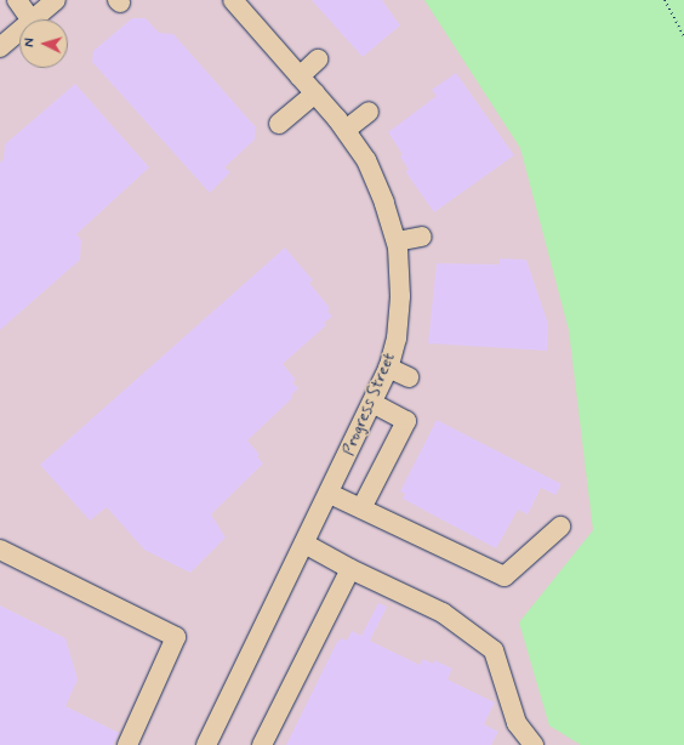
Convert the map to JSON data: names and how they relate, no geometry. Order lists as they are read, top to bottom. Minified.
{"streets":{"street":["Progress Street"]},"north":"left"}
